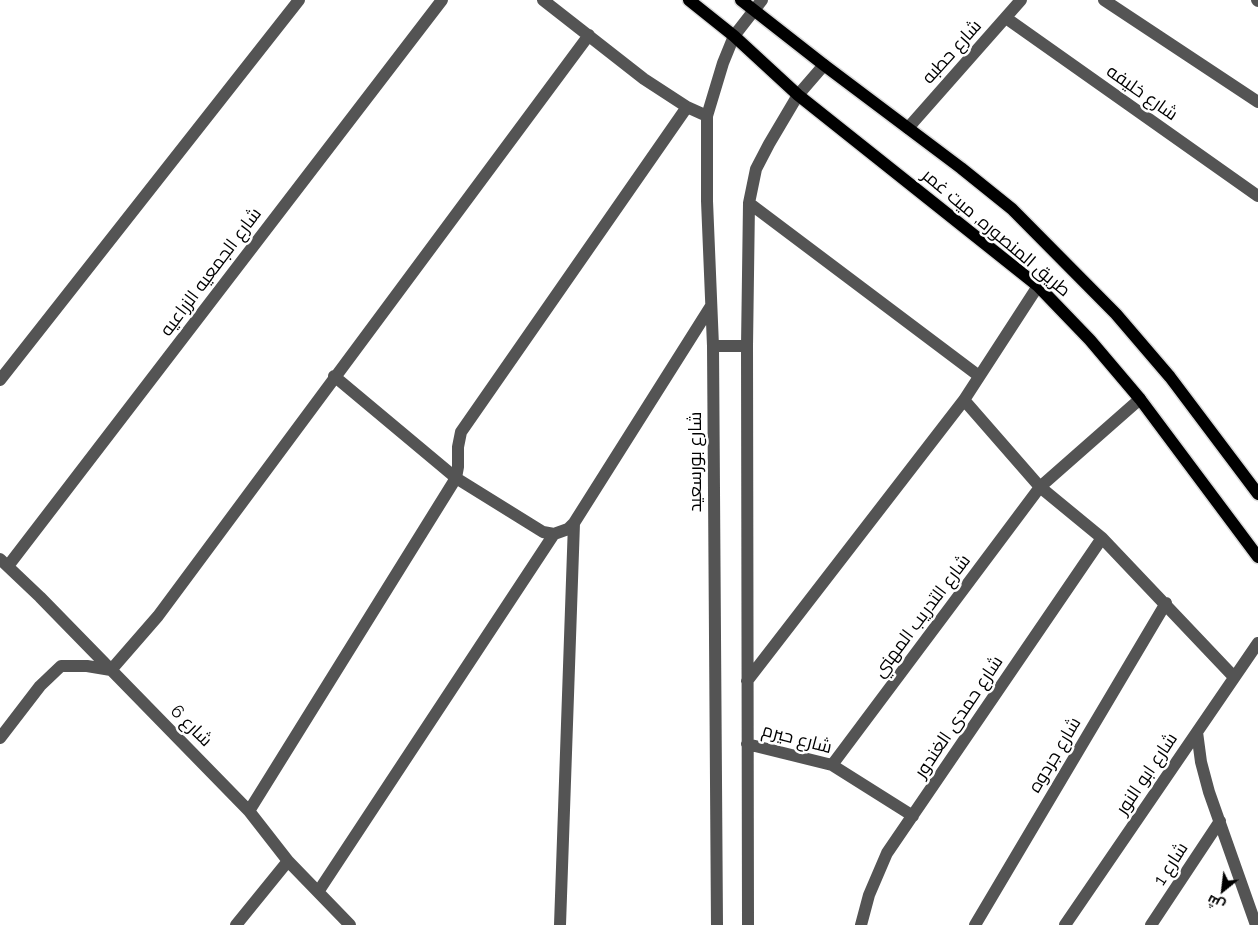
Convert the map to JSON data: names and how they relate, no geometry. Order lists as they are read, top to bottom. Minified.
{"streets":{"main road":["طريق المنصوره, ميت غمر"],"street":["شارع حطبه","شارع خليفه","شارع الجمعيه الزراعيه","شارع بورسعيد","شارع التدريب المهني","شارع حمدى الغندور","شارع 6","شارع حيرم","شارع جردوه","شارع ابو النور","شارع 1"]},"crossings":[["شارع حطبه","شارع خليفه"],["شارع حطبه","طريق المنصوره, ميت غمر"],["طريق المنصوره, ميت غمر","شارع بورسعيد"],["طريق المنصوره, ميت غمر","شارع التدريب المهني"],["شارع الجمعيه الزراعيه","شارع 6"],["شارع التدريب المهني","شارع حيرم"],["شارع حمدى الغندور","شارع حيرم"]],"north":"bottom left"}
